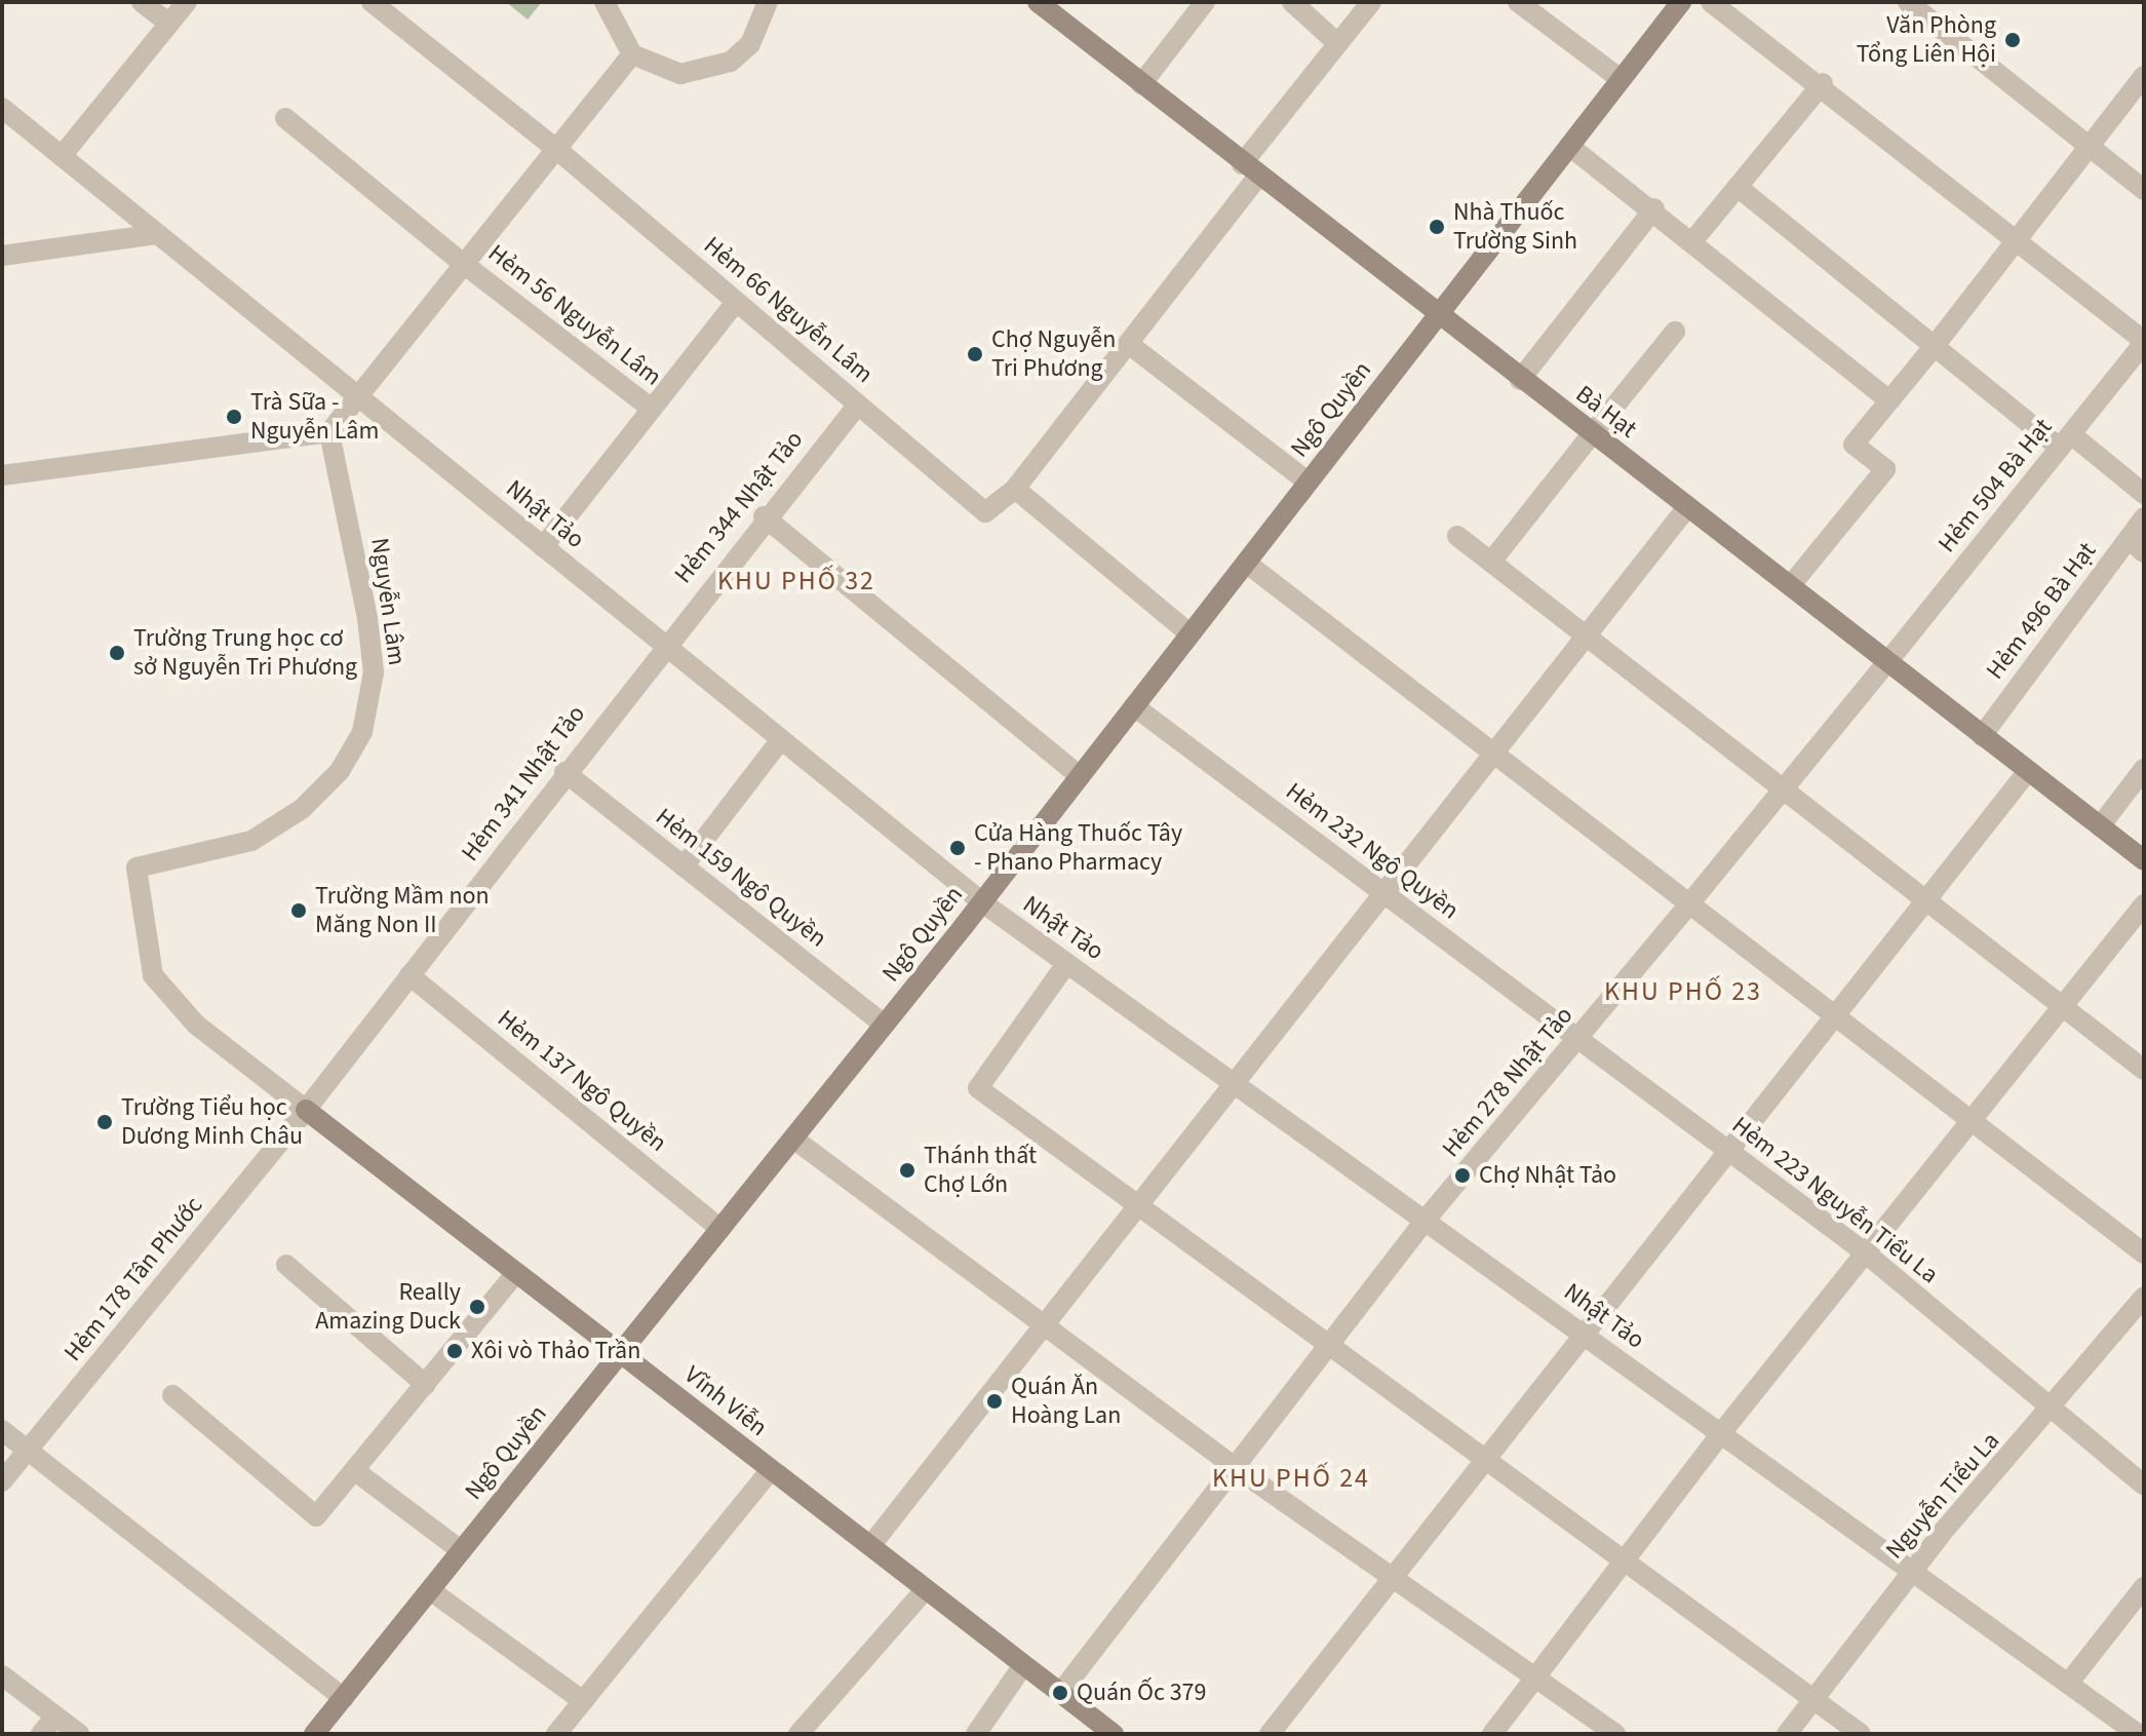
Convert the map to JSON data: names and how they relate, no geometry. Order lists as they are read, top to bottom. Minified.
{"streets":{"street":["Hẻm 66 Nguyễn Lâm","Hẻm 56 Nguyễn Lâm","Ngô Quyền","Bà Hạt","Hẻm 504 Bà Hạt","Hẻm 344 Nhật Tảo","Nhật Tảo","Nguyễn Lâm","Hẻm 496 Bà Hạt","Hẻm 341 Nhật Tảo","Hẻm 232 Ngô Quyền","Hẻm 159 Ngô Quyền","Hẻm 137 Ngô Quyền","Hẻm 278 Nhật Tảo","Hẻm 223 Nguyễn Tiểu La","Hẻm 178 Tân Phước","Vĩnh Viễn","Nguyễn Tiểu La"]},"crossings":[["Hẻm 66 Nguyễn Lâm","Hẻm 344 Nhật Tảo"],["Ngô Quyền","Bà Hạt"],["Ngô Quyền","Nhật Tảo"],["Ngô Quyền","Hẻm 232 Ngô Quyền"],["Ngô Quyền","Hẻm 159 Ngô Quyền"],["Ngô Quyền","Hẻm 137 Ngô Quyền"],["Ngô Quyền","Vĩnh Viễn"],["Bà Hạt","Hẻm 504 Bà Hạt"],["Bà Hạt","Hẻm 496 Bà Hạt"],["Hẻm 504 Bà Hạt","Hẻm 278 Nhật Tảo"],["Hẻm 344 Nhật Tảo","Nhật Tảo"],["Hẻm 344 Nhật Tảo","Hẻm 341 Nhật Tảo"],["Nhật Tảo","Hẻm 341 Nhật Tảo"],["Nhật Tảo","Hẻm 278 Nhật Tảo"],["Nhật Tảo","Nguyễn Tiểu La"],["Nguyễn Lâm","Hẻm 341 Nhật Tảo"],["Nguyễn Lâm","Hẻm 178 Tân Phước"],["Nguyễn Lâm","Vĩnh Viễn"],["Hẻm 341 Nhật Tảo","Hẻm 159 Ngô Quyền"],["Hẻm 341 Nhật Tảo","Hẻm 137 Ngô Quyền"],["Hẻm 341 Nhật Tảo","Hẻm 178 Tân Phước"],["Hẻm 341 Nhật Tảo","Vĩnh Viễn"],["Hẻm 232 Ngô Quyền","Hẻm 278 Nhật Tảo"],["Hẻm 232 Ngô Quyền","Hẻm 223 Nguyễn Tiểu La"],["Hẻm 278 Nhật Tảo","Hẻm 223 Nguyễn Tiểu La"],["Hẻm 278 Nhật Tảo","Vĩnh Viễn"],["Hẻm 223 Nguyễn Tiểu La","Nguyễn Tiểu La"],["Hẻm 178 Tân Phước","Vĩnh Viễn"]],"districts":["KHU PHỐ 32","KHU PHỐ 23","KHU PHỐ 24"],"places":["Văn Phòng Tổng Liên Hội","Nhà Thuốc Trường Sinh","Chợ Nguyễn Tri Phương","Trà Sữa - Nguyễn Lâm","Trường Trung học cơ sở Nguyễn Tri Phương","Cửa Hàng Thuốc Tây - Phano Pharmacy","Trường Mầm non Măng Non II","Trường Tiểu học Dương Minh Châu","Thánh thất Chợ Lớn","Chợ Nhật Tảo","Really Amazing Duck","Xôi vò Thảo Trần","Quán Ăn Hoàng Lan","Quán Ốc 379"]}
